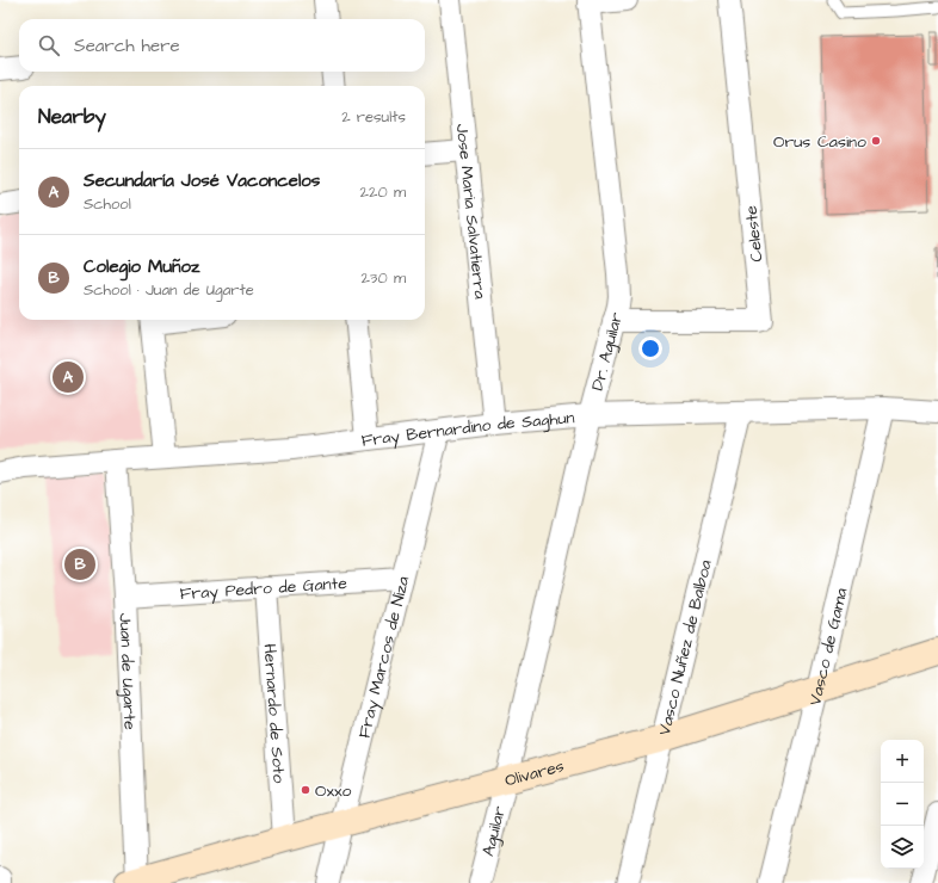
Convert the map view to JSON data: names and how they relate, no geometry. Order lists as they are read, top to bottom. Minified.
{"streets":{"main road":["Olivares"],"street":["Jose Maria Salvatierra","Celeste","Dr. Aguilar","Fray Bernardino de Saghun","Fray Pedro de Gante","Vasco de Gama","Vasco Nuñez de Balboa","Fray Marcos de Niza","Juan de Ugarte","Hernardo de Soto","Aguilar"]},"crossings":[["Jose Maria Salvatierra","Fray Bernardino de Saghun"],["Celeste","Dr. Aguilar"],["Dr. Aguilar","Fray Bernardino de Saghun"],["Dr. Aguilar","Olivares"],["Dr. Aguilar","Aguilar"],["Fray Bernardino de Saghun","Vasco de Gama"],["Fray Bernardino de Saghun","Vasco Nuñez de Balboa"],["Fray Bernardino de Saghun","Fray Marcos de Niza"],["Fray Bernardino de Saghun","Juan de Ugarte"],["Fray Pedro de Gante","Fray Marcos de Niza"],["Fray Pedro de Gante","Juan de Ugarte"],["Fray Pedro de Gante","Hernardo de Soto"],["Vasco de Gama","Olivares"],["Vasco Nuñez de Balboa","Olivares"],["Fray Marcos de Niza","Olivares"],["Juan de Ugarte","Olivares"],["Hernardo de Soto","Olivares"],["Olivares","Aguilar"]],"places":["Orus Casino","Oxxo"],"page":{"search":"Search here","heading":["Nearby","2 results"],"list":[{"mark":"A","name":"Secundaría José Vaconcelos","note":"School","value":"220 m"},{"mark":"B","name":"Colegio Muñoz","note":"School · Juan de Ugarte","value":"230 m"}],"pins":["A","B"],"map_buttons":["+","−"]}}
